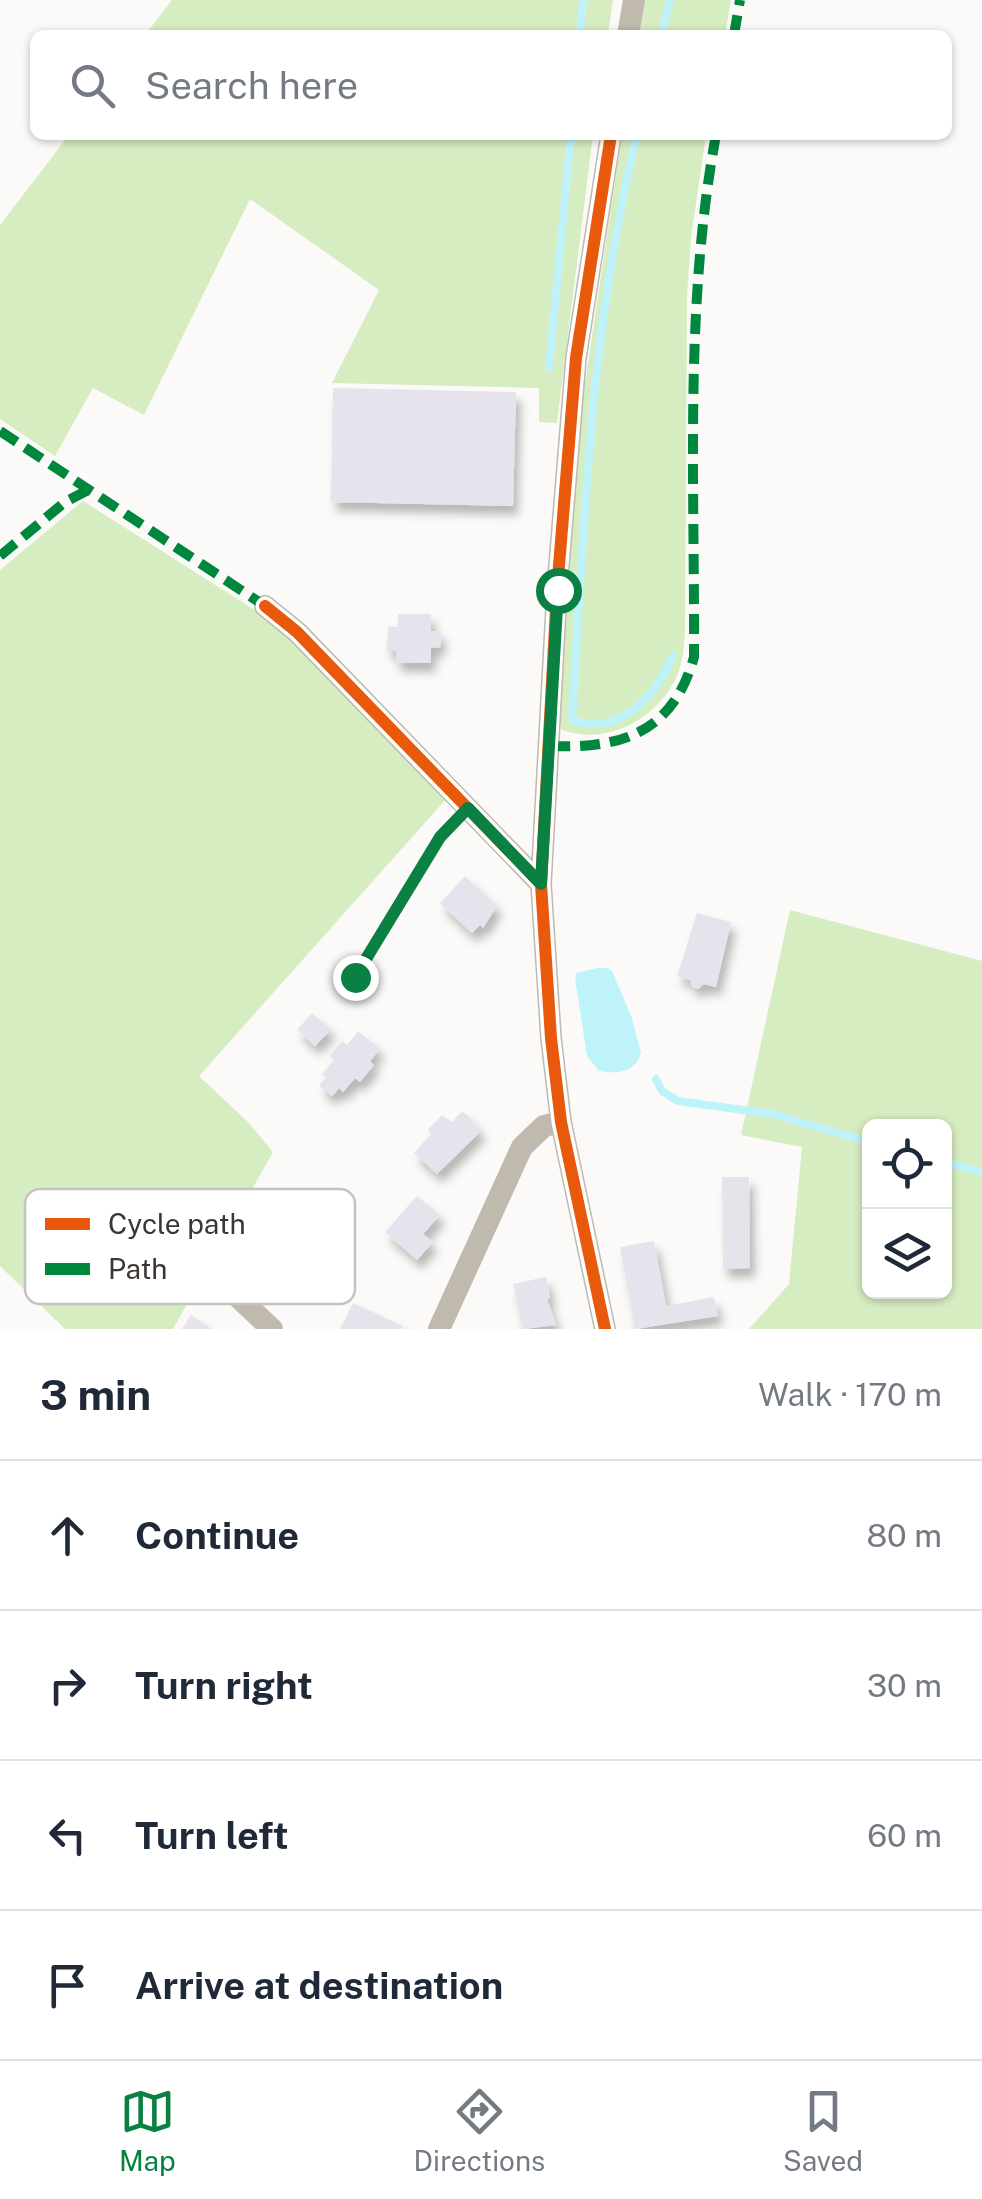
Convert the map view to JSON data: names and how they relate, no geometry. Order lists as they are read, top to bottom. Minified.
{"legend":["Cycle path","Path"],"page":{"search":"Search here","heading":["3 min","Walk · 170 m"],"list":[["Continue","80 m"],["Turn right","30 m"],["Turn left","60 m"],"Arrive at destination"],"nav":["Map","Directions","Saved"]}}
